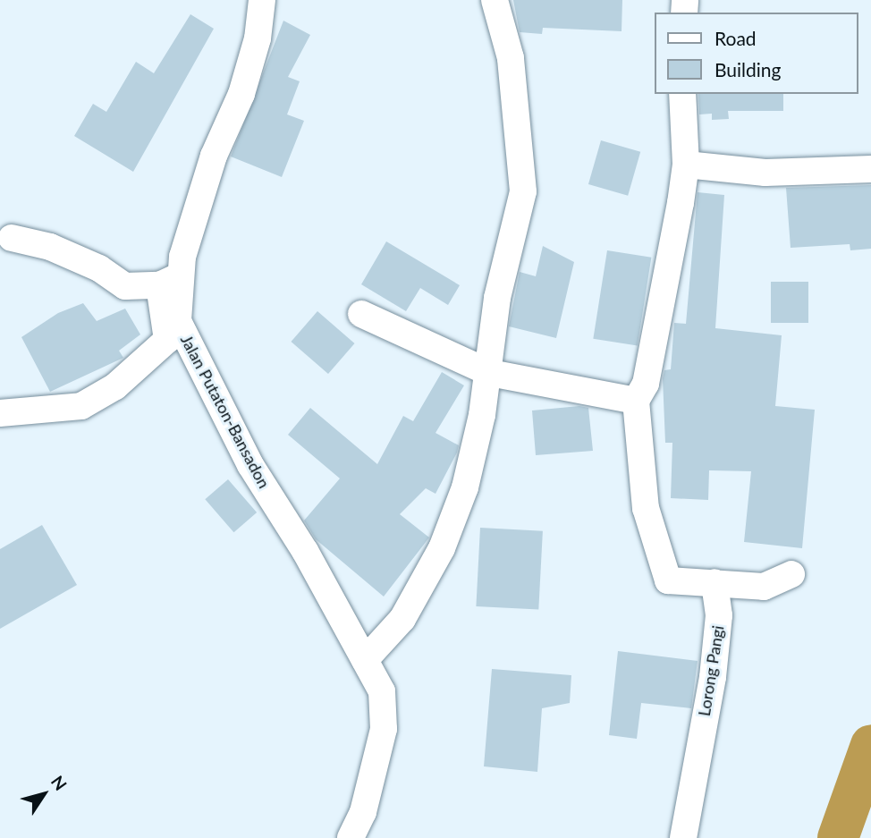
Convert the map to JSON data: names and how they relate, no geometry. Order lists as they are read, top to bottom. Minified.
{"streets":{"street":["Jalan Putaton-Bansadon","Lorong Pangi"]},"legend":["Road","Building"],"north":"top right"}
